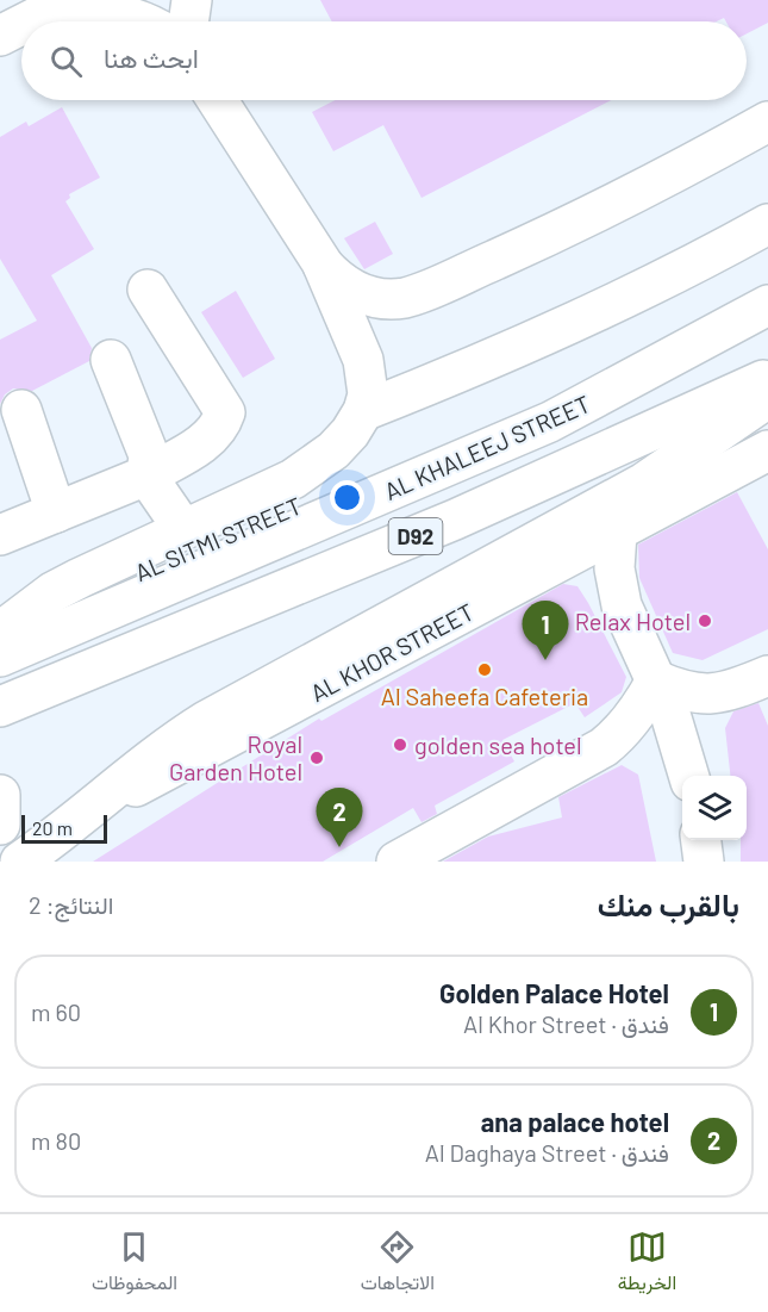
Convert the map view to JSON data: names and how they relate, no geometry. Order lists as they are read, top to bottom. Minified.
{"streets":{"main road":["AL KHALEEJ STREET","D92","AL KHOR STREET"]},"places":["Relax Hotel","Al Saheefa Cafeteria","golden sea hotel","Royal Garden Hotel"],"scale_bar":"20 m","page":{"search":"ابحث هنا","pins":["1","2"],"scale":"20 m","heading":["بالقرب منك","النتائج: 2"],"list":[{"mark":"1","name":"Golden Palace Hotel","note":"فندق · Al Khor Street","value":"60 m"},{"mark":"2","name":"ana palace hotel","note":"فندق · Al Daghaya Street","value":"80 m"}],"nav":["الخريطة","الاتجاهات","المحفوظات"]}}
